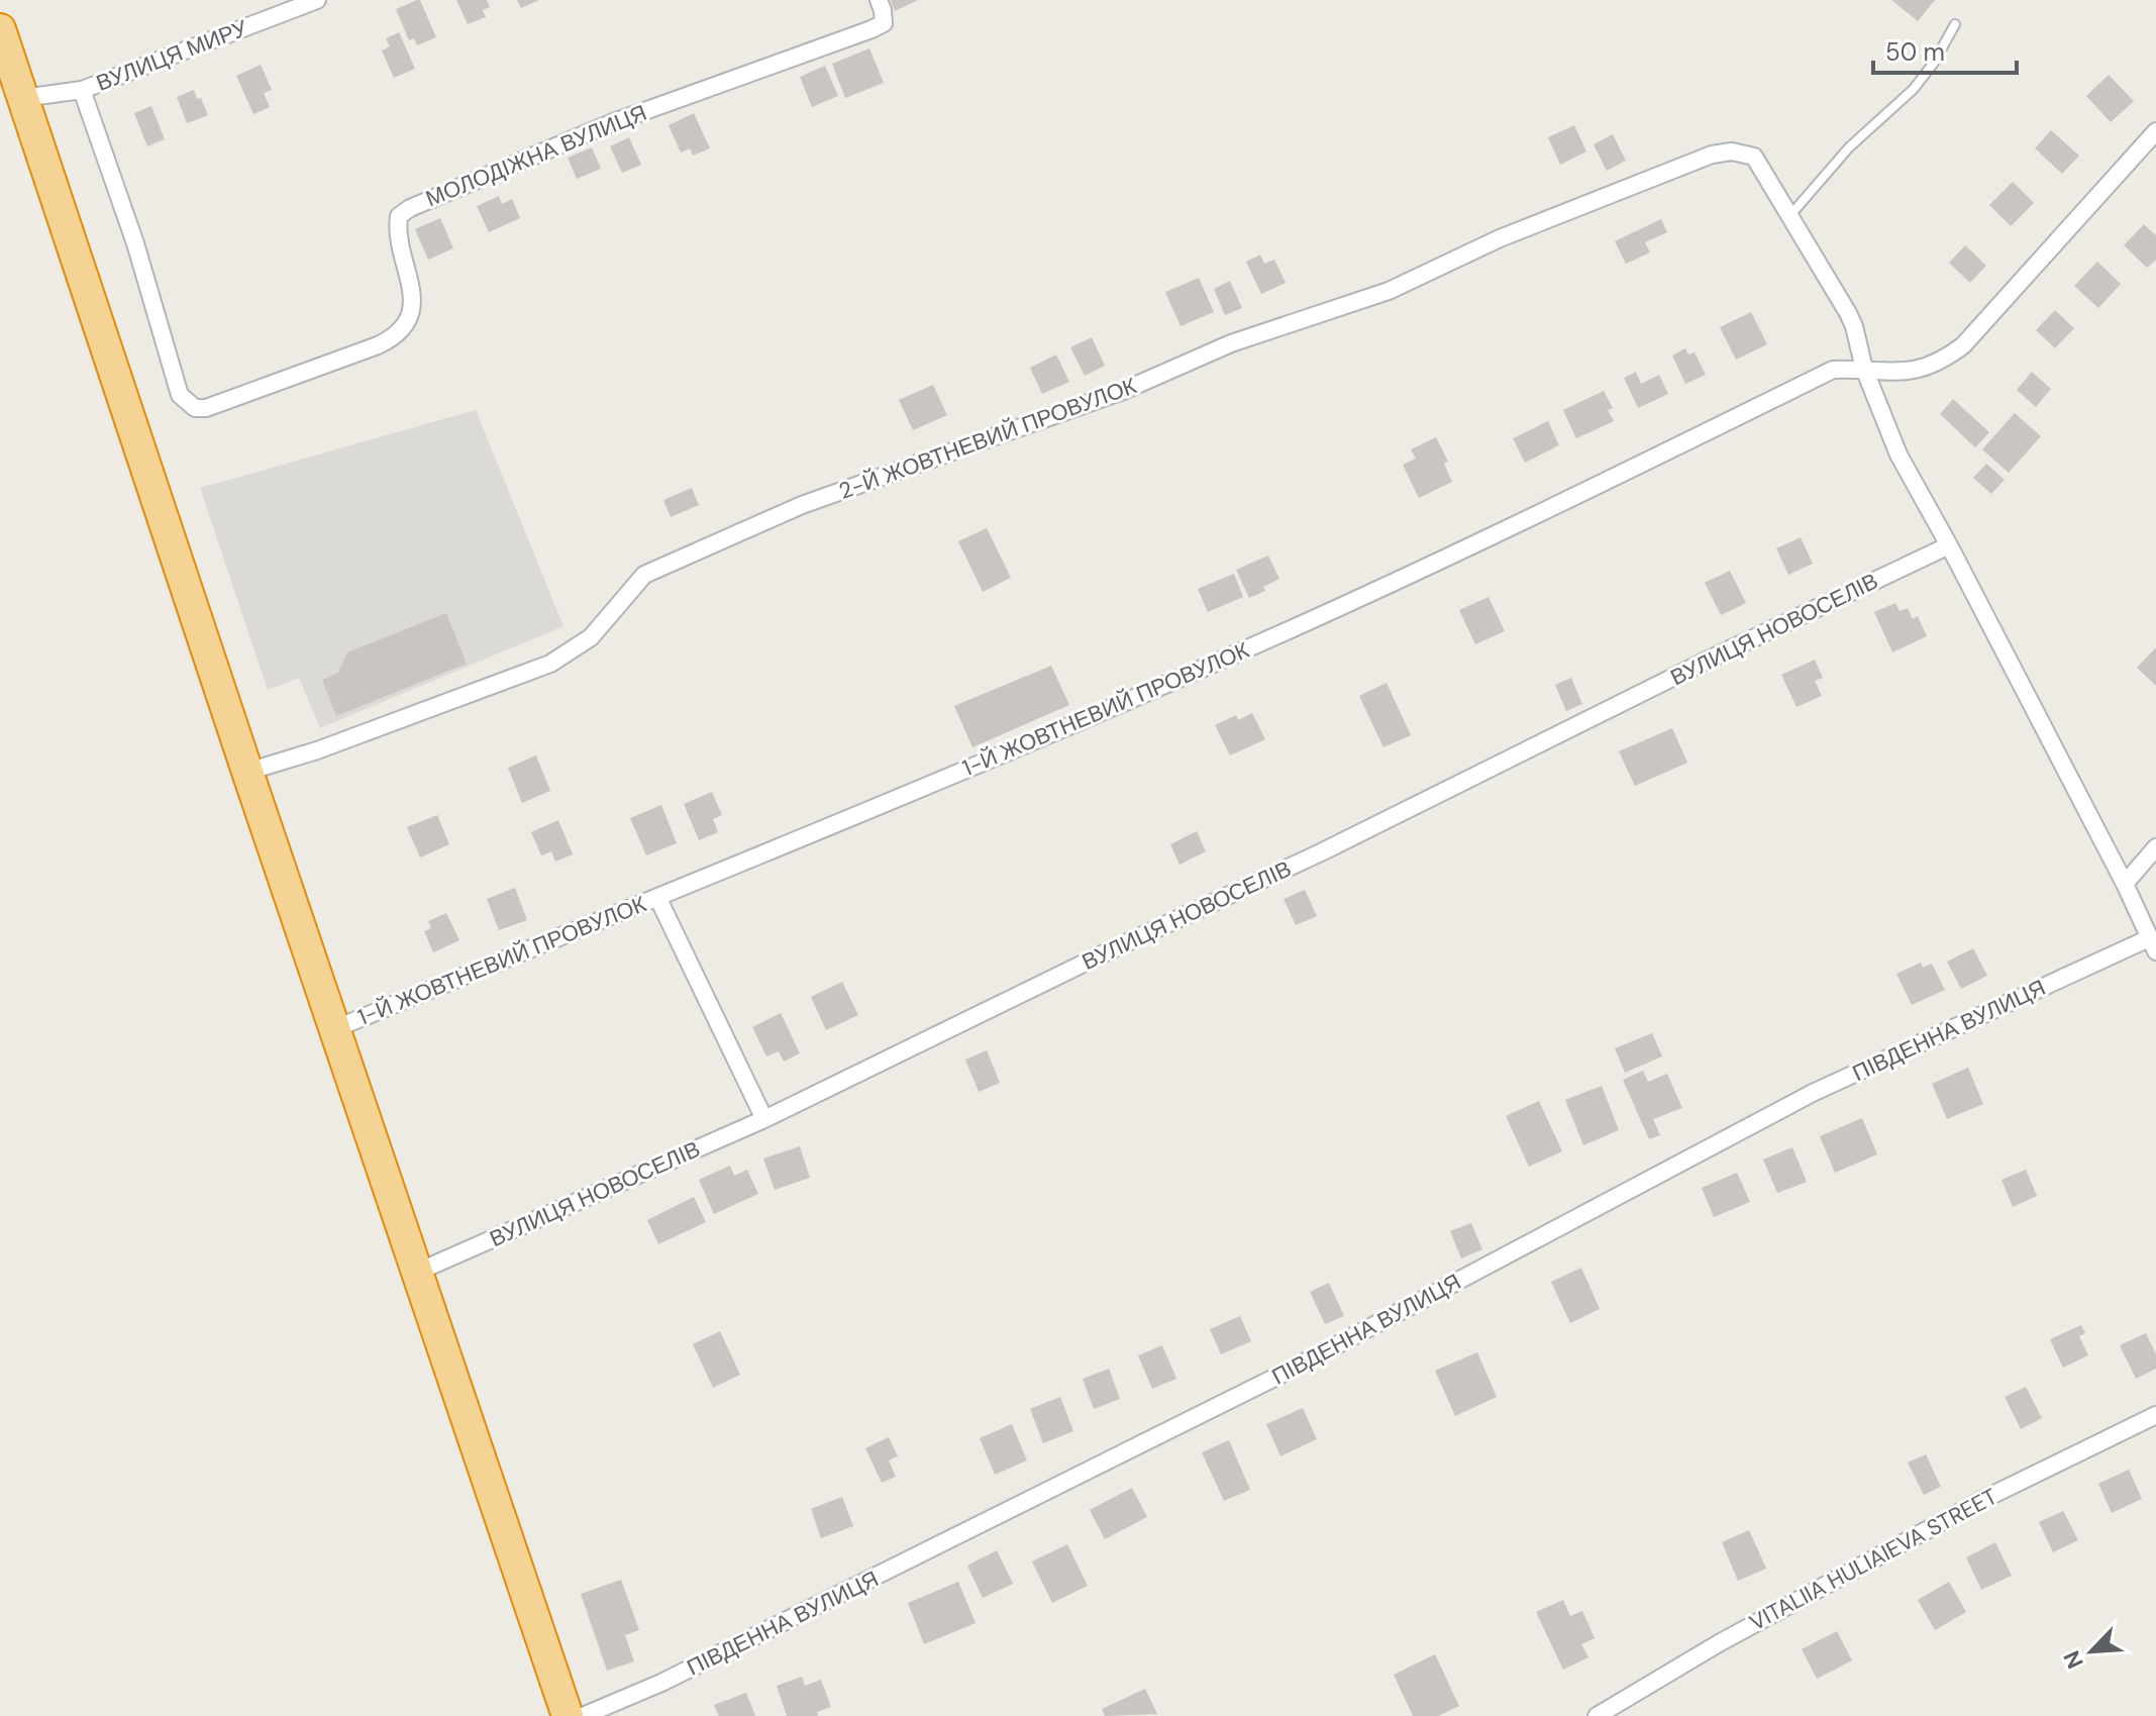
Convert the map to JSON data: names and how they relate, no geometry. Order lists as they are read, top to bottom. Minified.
{"streets":{"street":["ВУЛИЦЯ МИРУ","МОЛОДІЖНА ВУЛИЦЯ","2-Й ЖОВТНЕВИЙ ПРОВУЛОК","ВУЛИЦЯ НОВОСЕЛІВ","1-Й ЖОВТНЕВИЙ ПРОВУЛОК","ПІВДЕННА ВУЛИЦЯ","VITALIIA HULIAIEVA STREET"]},"crossings":[["ВУЛИЦЯ МИРУ","МОЛОДІЖНА ВУЛИЦЯ"]],"scale_bar":"50 m","north":"bottom left"}
